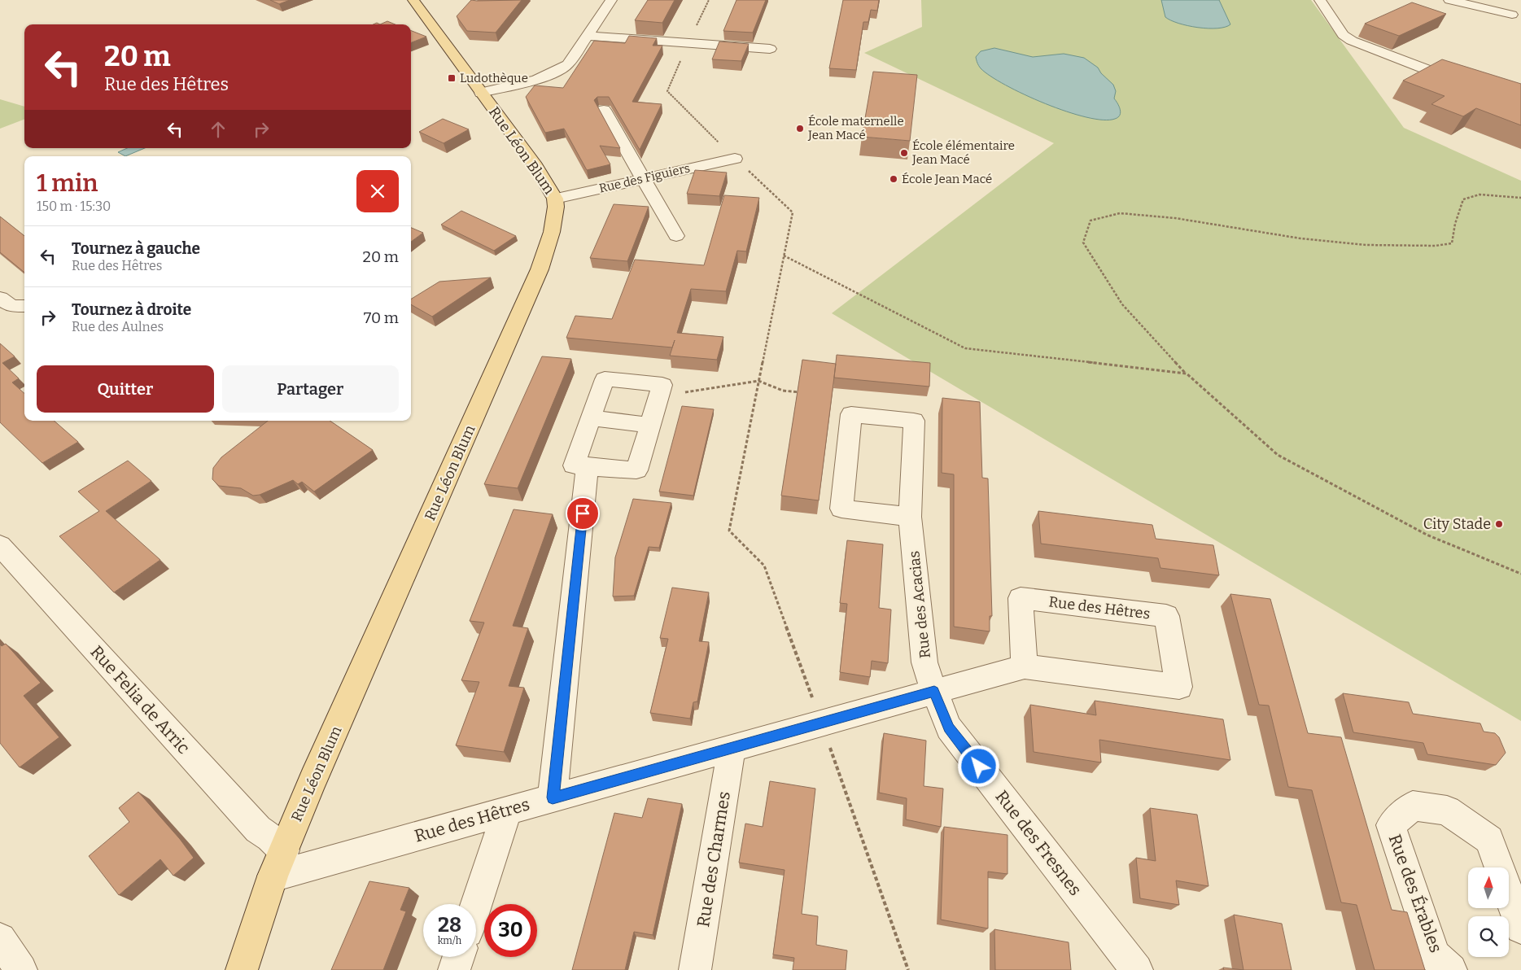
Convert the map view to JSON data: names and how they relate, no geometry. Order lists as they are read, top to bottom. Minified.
{"streets":{"main road":["Rue Léon Blum"],"street":["Rue des Figuiers","Rue des Acacias","Rue des Hêtres","Rue Felia de Arric","Rue des Fresnes","Rue des Charmes","Rue des Érables"]},"crossings":[["Rue Léon Blum","Rue des Figuiers"],["Rue Léon Blum","Rue des Hêtres"],["Rue Léon Blum","Rue Felia de Arric"],["Rue des Acacias","Rue des Hêtres"],["Rue des Acacias","Rue des Fresnes"],["Rue des Hêtres","Rue des Fresnes"],["Rue des Hêtres","Rue des Charmes"]],"places":{"transit":["Ludothèque"],"other":["École maternelle Jean Macé","École élémentaire Jean Macé","École Jean Macé","City Stade"]},"north":"top","page":{"turn":["20 m","Rue des Hêtres"],"heading":["1 min","150 m · 15:30"],"list":[{"name":"Tournez à gauche","note":"Rue des Hêtres","value":"20 m"},{"name":"Tournez à droite","note":"Rue des Aulnes","value":"70 m"}],"buttons":["Quitter","Partager"],"speed":"28 km/h","limit":"30"}}
